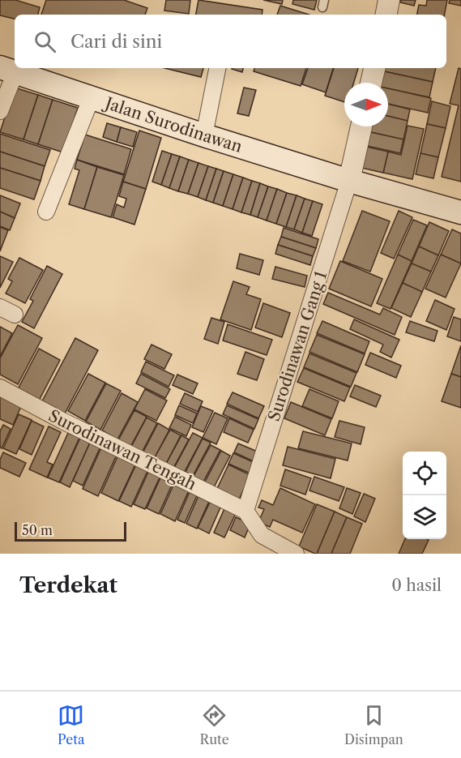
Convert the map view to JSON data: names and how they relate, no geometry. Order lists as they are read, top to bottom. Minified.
{"streets":{"main road":["Jalan Surodinawan"],"street":["Surodinawan Gang 1","Surodinawan Tengah"]},"crossings":[["Jalan Surodinawan","Surodinawan Gang 1"],["Surodinawan Gang 1","Surodinawan Tengah"]],"scale_bar":"50 m","north":"right","page":{"search":"Cari di sini","scale":"50 m","heading":["Terdekat","0 hasil"],"nav":["Peta","Rute","Disimpan"]}}
